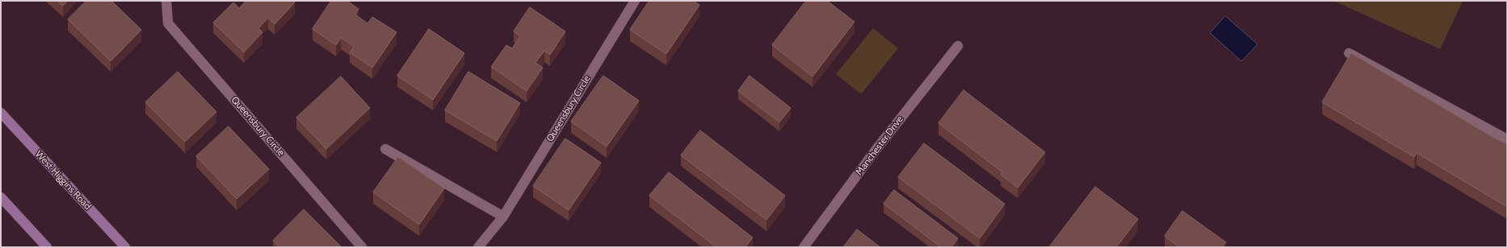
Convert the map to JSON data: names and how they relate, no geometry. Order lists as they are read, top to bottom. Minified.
{"streets":{"main road":["West Higgins Road"],"street":["Queensbury Circle","Manchester Drive"]}}
